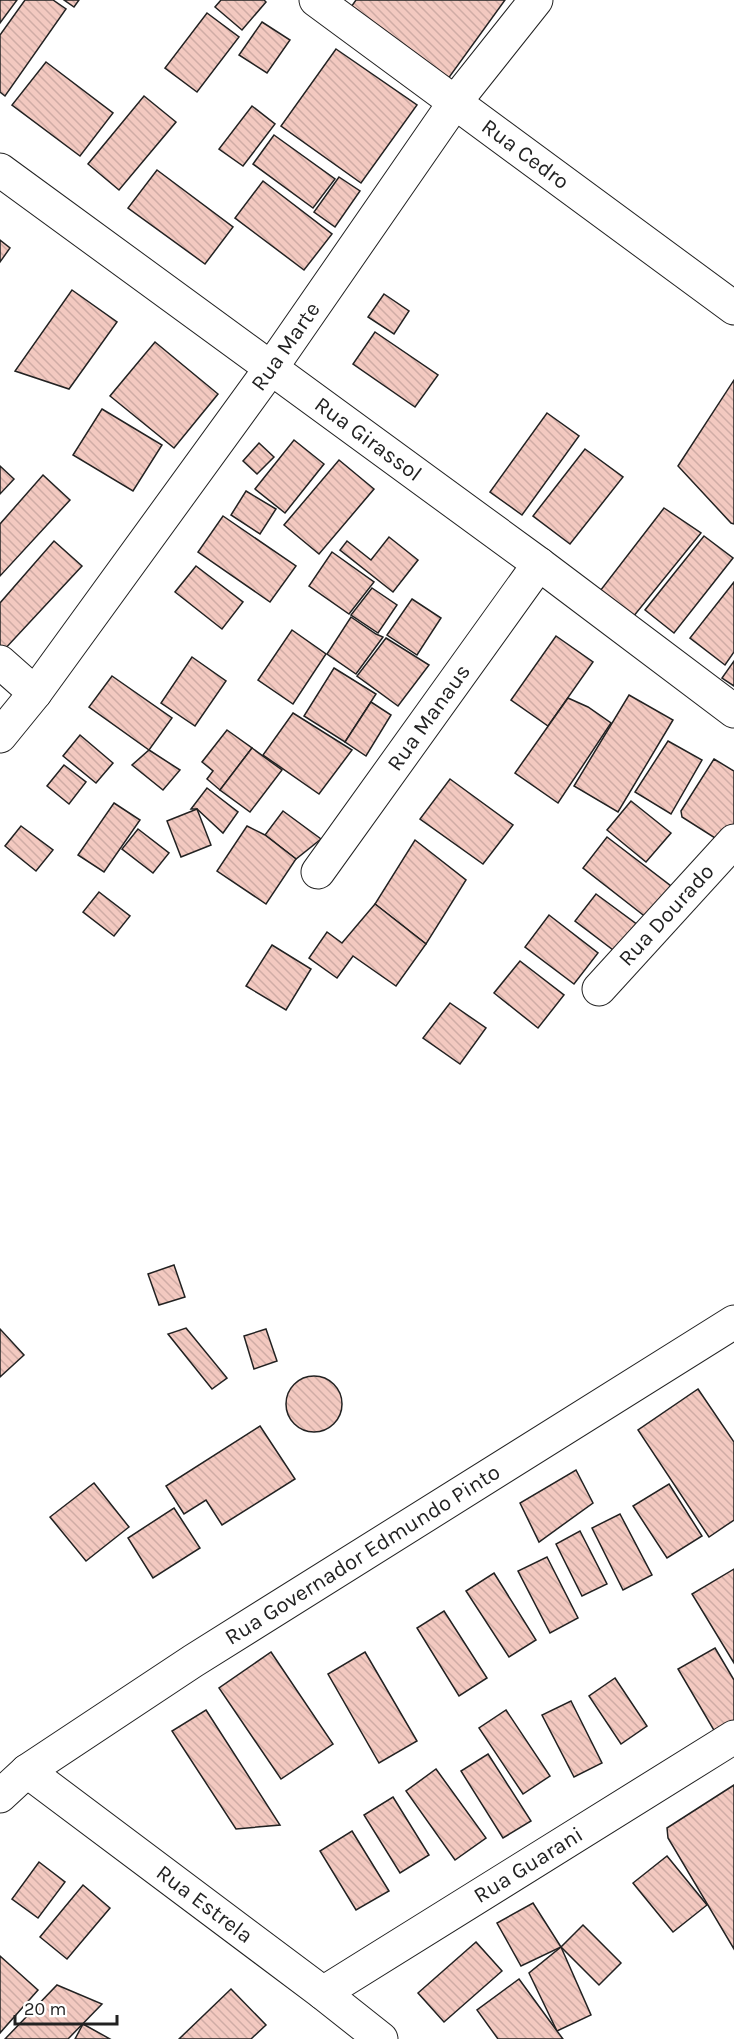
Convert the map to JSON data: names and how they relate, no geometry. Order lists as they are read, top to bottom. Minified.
{"streets":{"street":["Rua Cedro","Rua Marte","Rua Girassol","Rua Manaus","Rua Dourado","Rua Governador Edmundo Pinto","Rua Guarani","Rua Estrela"]},"crossings":[["Rua Cedro","Rua Marte"],["Rua Marte","Rua Girassol"],["Rua Girassol","Rua Manaus"],["Rua Governador Edmundo Pinto","Rua Estrela"],["Rua Guarani","Rua Estrela"]],"scale_bar":"20 m"}
